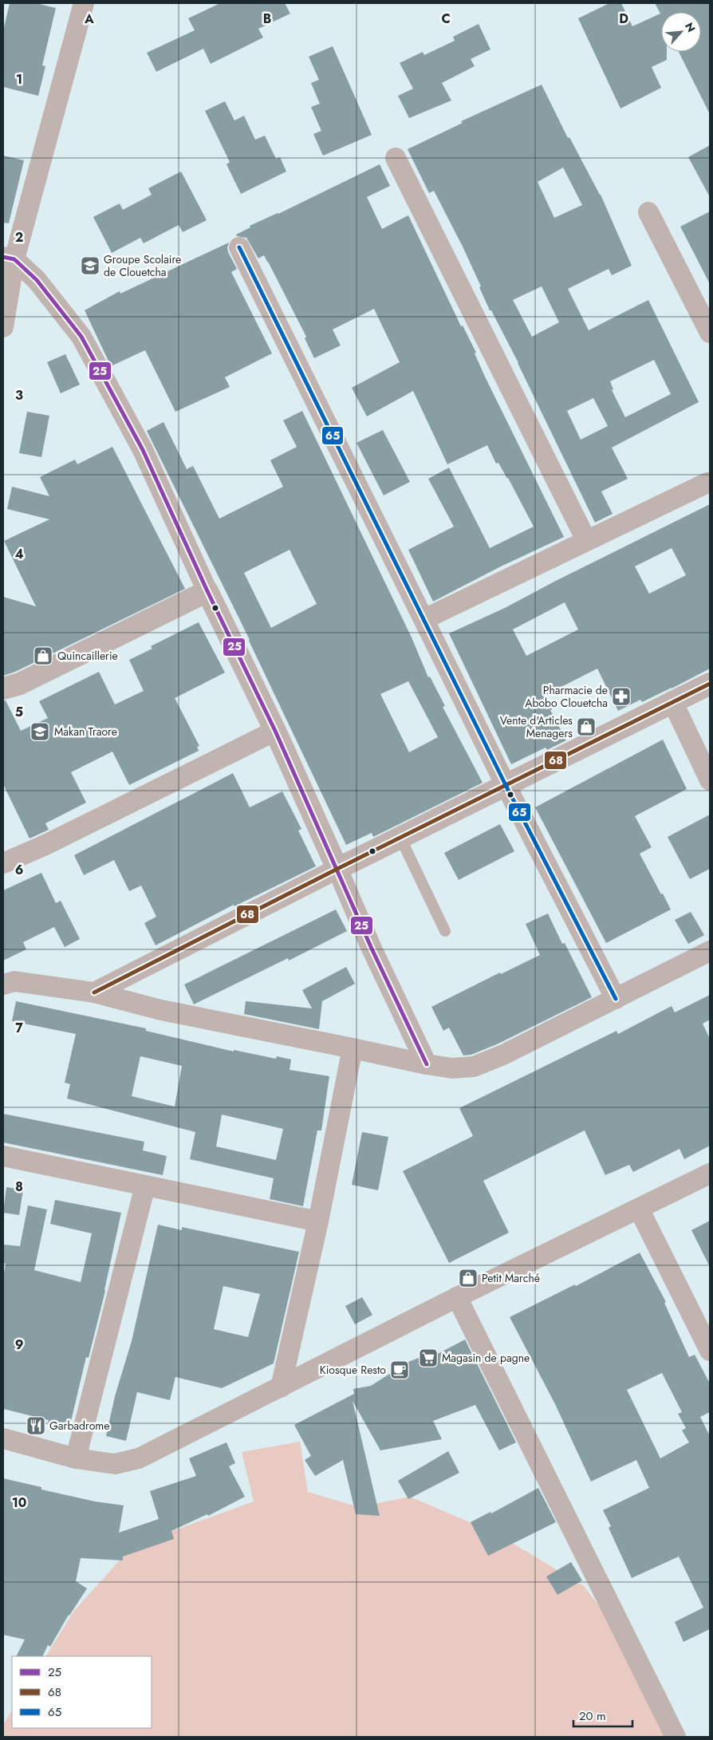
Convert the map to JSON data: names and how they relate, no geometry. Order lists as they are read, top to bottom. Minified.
{"places":{"school or university":["Groupe Scolaire de Clouetcha","Makan Traore"],"shop":["Quincaillerie","Vente d'Articles Menagers","Petit Marché"],"pharmacy":["Pharmacie de Abobo Clouetcha"],"supermarket":["Magasin de pagne"],"cafe":["Kiosque Resto"],"restaurant":["Garbadrome"]},"lines":["transit line 65","transit line 25","transit line 68"],"legend":["25","68","65"],"scale_bar":"20 m","north":"top right","grid":{"columns":["A","B","C","D"],"rows":["1","2","3","4","5","6","7","8","9","10"]}}
